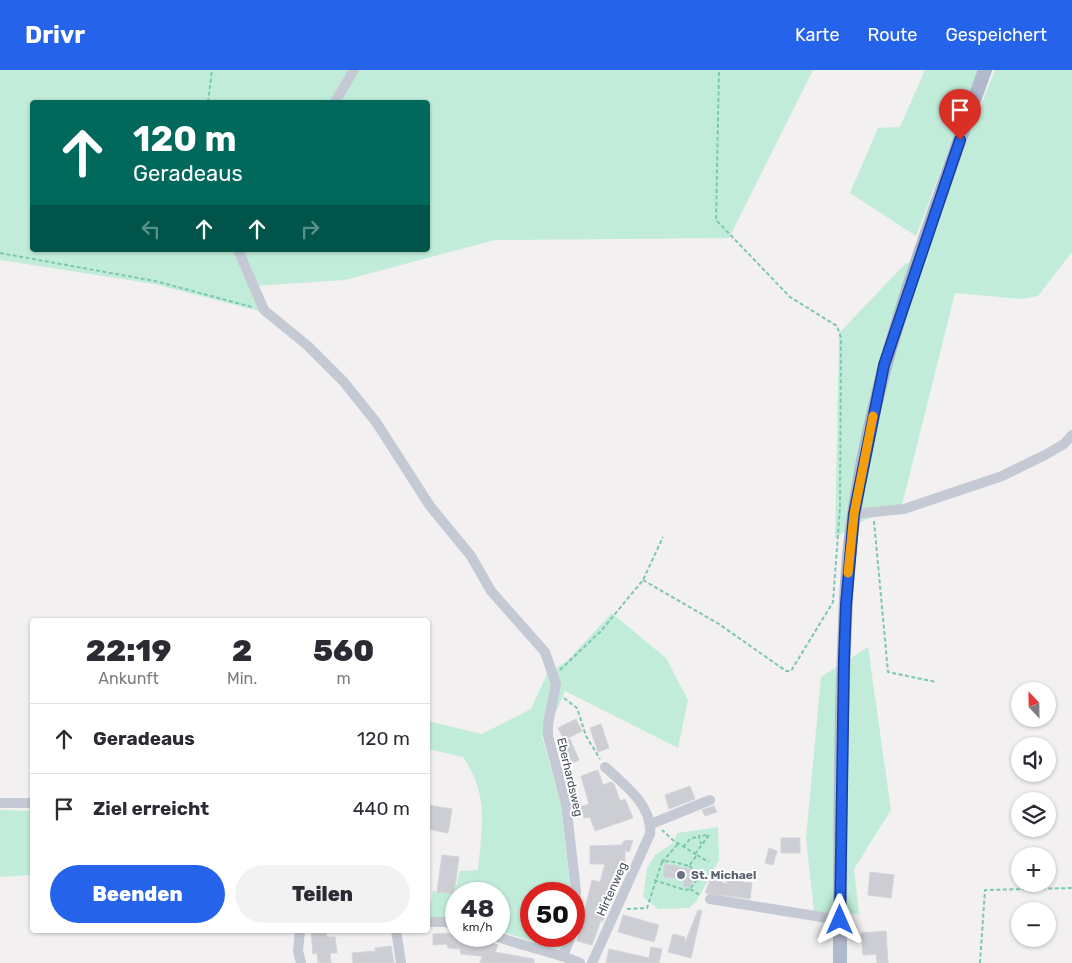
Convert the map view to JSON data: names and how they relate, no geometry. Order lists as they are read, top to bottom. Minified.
{"streets":{"street":["Eberhardsweg","Hirtenweg"]},"places":["St. Michael"],"north":"top","page":{"header":"Drivr","nav":["Karte","Route","Gespeichert"],"turn":["120 m","Geradeaus"],"eta":["22:19","Ankunft","2","Min.","560","m"],"map_buttons":["+","−"],"list":[{"name":"Geradeaus","value":"120 m"},{"name":"Ziel erreicht","value":"440 m"}],"buttons":["Beenden","Teilen"],"speed":"48 km/h","limit":"50"}}
